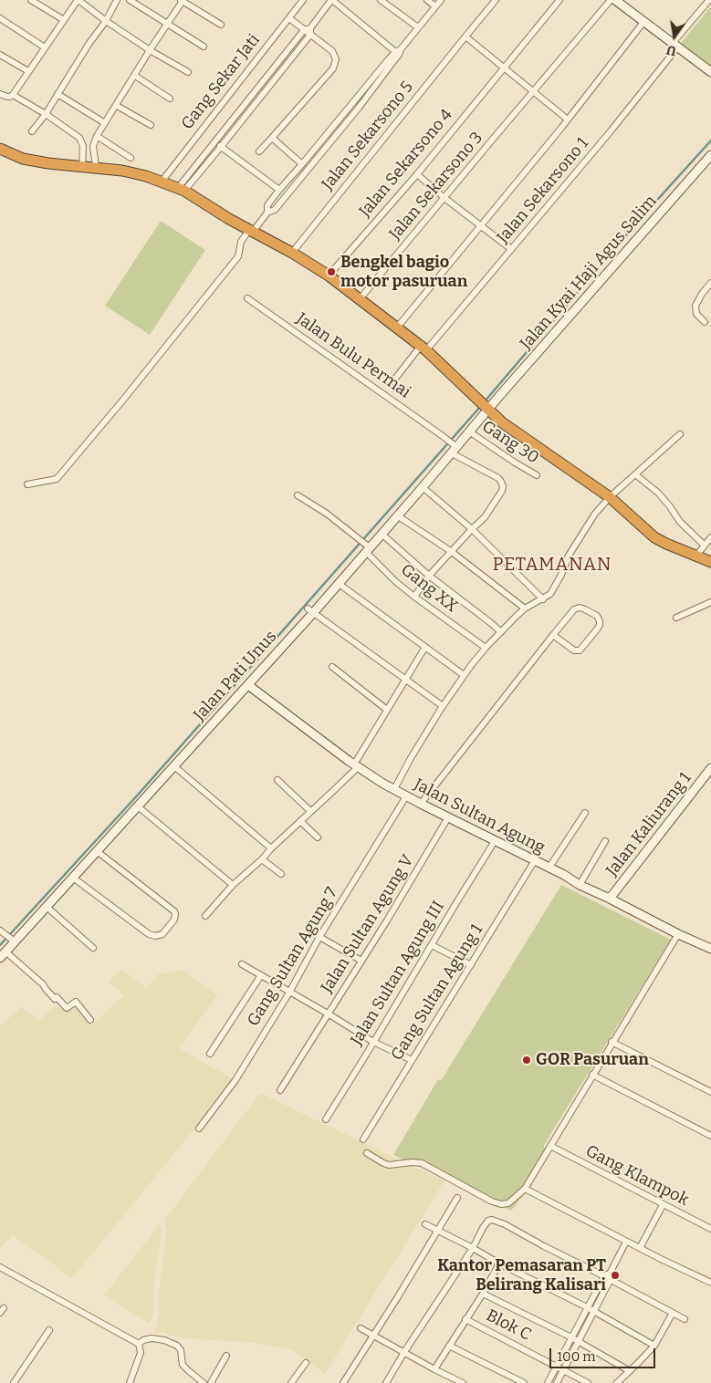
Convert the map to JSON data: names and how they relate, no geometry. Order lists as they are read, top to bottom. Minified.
{"streets":{"main road":["Jalan Kyai Haji Agus Salim","Jalan Pati Unus","Jalan Sultan Agung","Jalan Kaliurang 1"],"street":["Gang Sekar Jati","Jalan Sekarsono 5","Jalan Sekarsono 4","Jalan Sekarsono 3","Jalan Sekarsono 1","Jalan Bulu Permai","Gang 30","Gang XX","Jalan Sultan Agung V","Gang Sultan Agung 7","Jalan Sultan Agung III","Gang Sultan Agung 1","Gang Klampok","Blok C"]},"crossings":[["Jalan Kyai Haji Agus Salim","Jalan Pati Unus"],["Jalan Bulu Permai","Jalan Pati Unus"],["Gang 30","Jalan Pati Unus"],["Gang XX","Jalan Pati Unus"],["Jalan Pati Unus","Jalan Sultan Agung"],["Jalan Sultan Agung","Jalan Kaliurang 1"],["Jalan Sultan Agung","Jalan Sultan Agung V"],["Jalan Sultan Agung","Gang Sultan Agung 7"],["Jalan Sultan Agung","Jalan Sultan Agung III"],["Jalan Sultan Agung","Gang Sultan Agung 1"]],"districts":["PETAMANAN"],"places":["Bengkel bagio motor pasuruan","GOR Pasuruan","Kantor Pemasaran PT Belirang Kalisari"],"scale_bar":"100 m","north":"bottom"}
